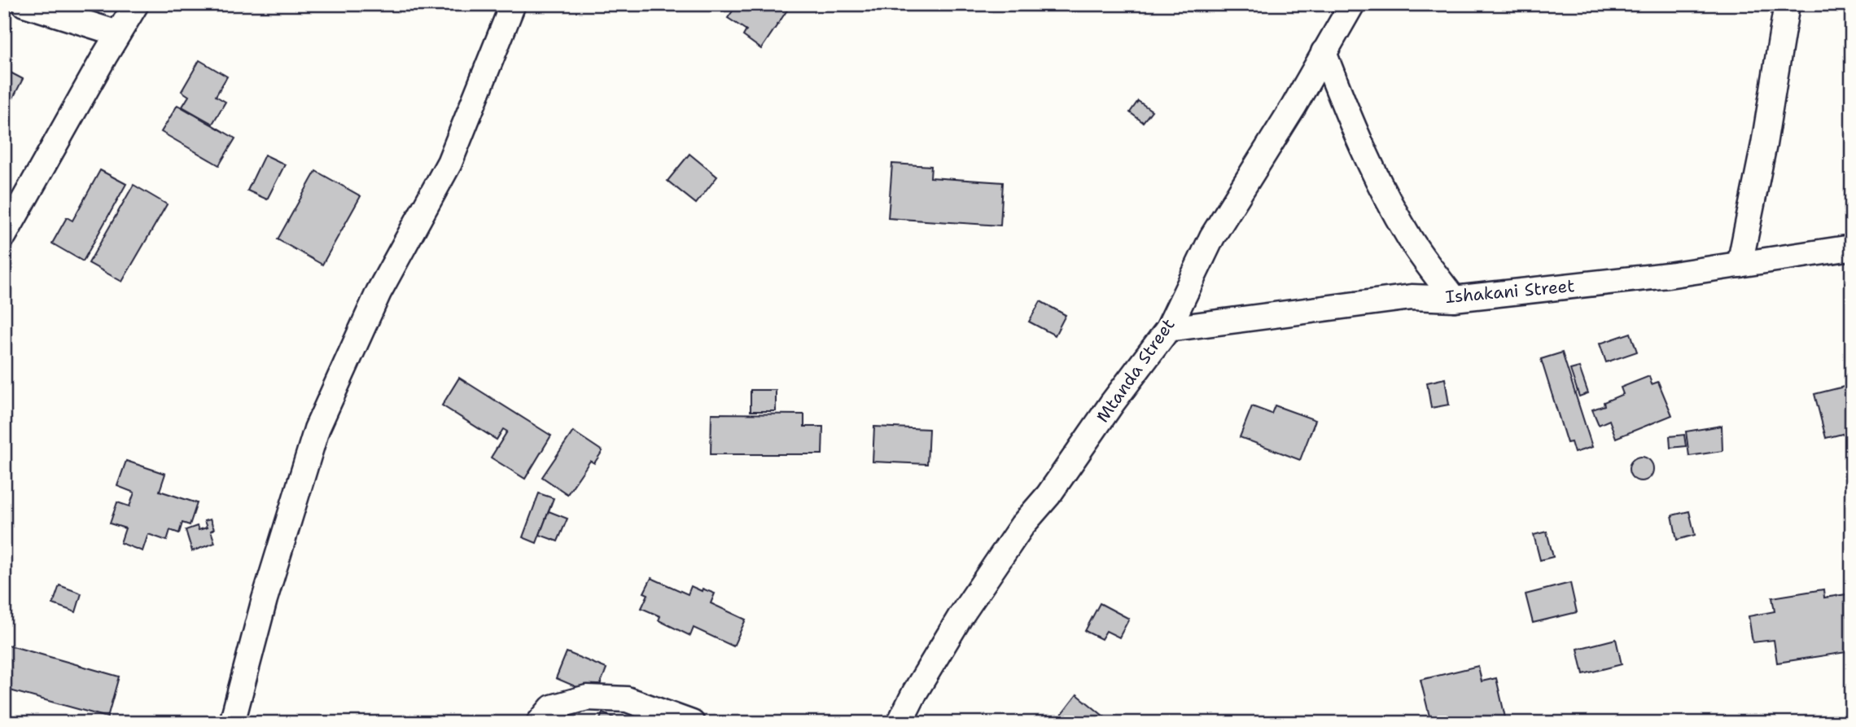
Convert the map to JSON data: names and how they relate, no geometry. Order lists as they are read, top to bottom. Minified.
{"streets":{"street":["Ishakani Street","Mtanda Street"]},"crossings":[["Ishakani Street","Mtanda Street"]]}
